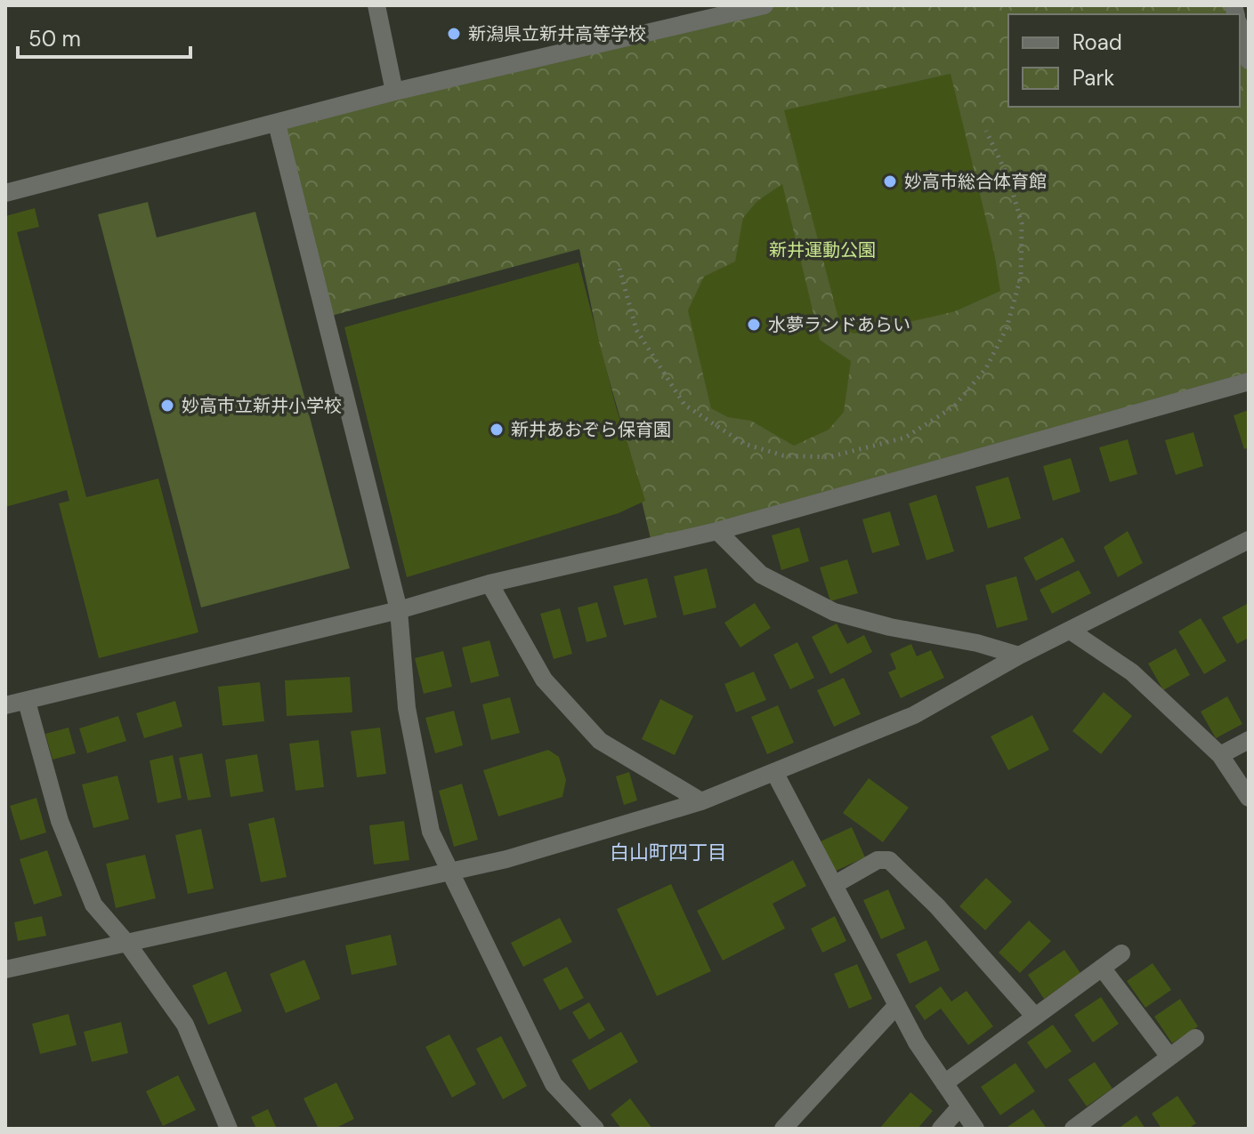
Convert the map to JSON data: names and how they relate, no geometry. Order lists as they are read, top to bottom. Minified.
{"districts":["白山町四丁目"],"parks":["新井運動公園"],"places":["新潟県立新井高等学校","妙高市総合体育館","水夢ランドあらい","妙高市立新井小学校","新井あおぞら保育園"],"legend":["Road","Park"],"scale_bar":"50 m"}
